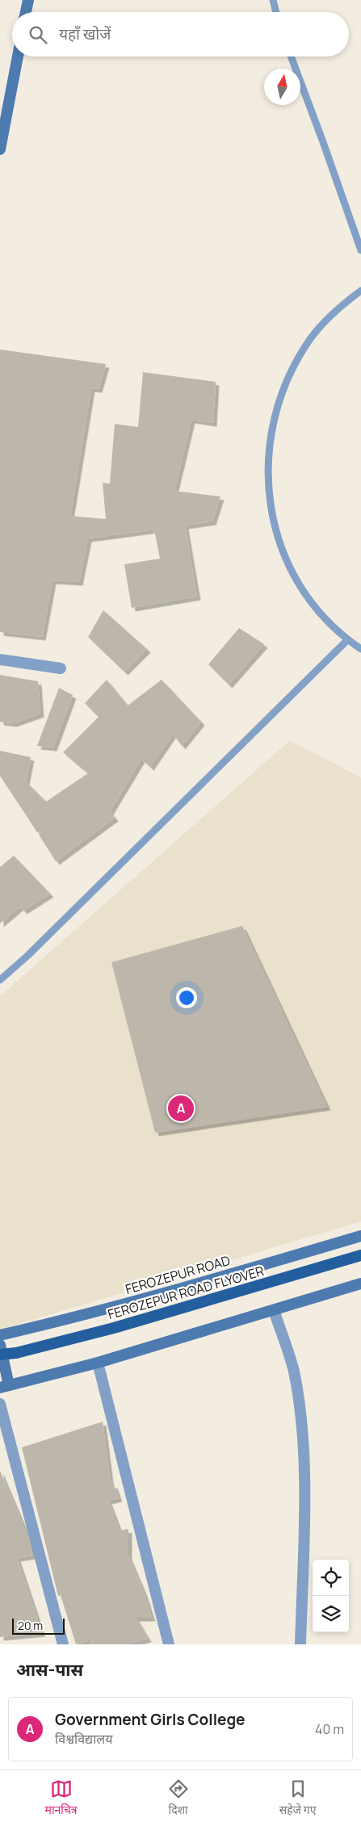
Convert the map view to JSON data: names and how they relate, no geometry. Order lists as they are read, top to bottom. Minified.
{"streets":{"main road":["FEROZEPUR ROAD","FEROZEPUR ROAD FLYOVER"]},"scale_bar":"20 m","north":"top","page":{"search":"यहाँ खोजें","pins":"A","scale":"20 m","heading":"आस-पास","list":[{"mark":"A","name":"Government Girls College","note":"विश्वविद्यालय","value":"40 m"}],"nav":["मानचित्र","दिशा","सहेजे गए"]}}
